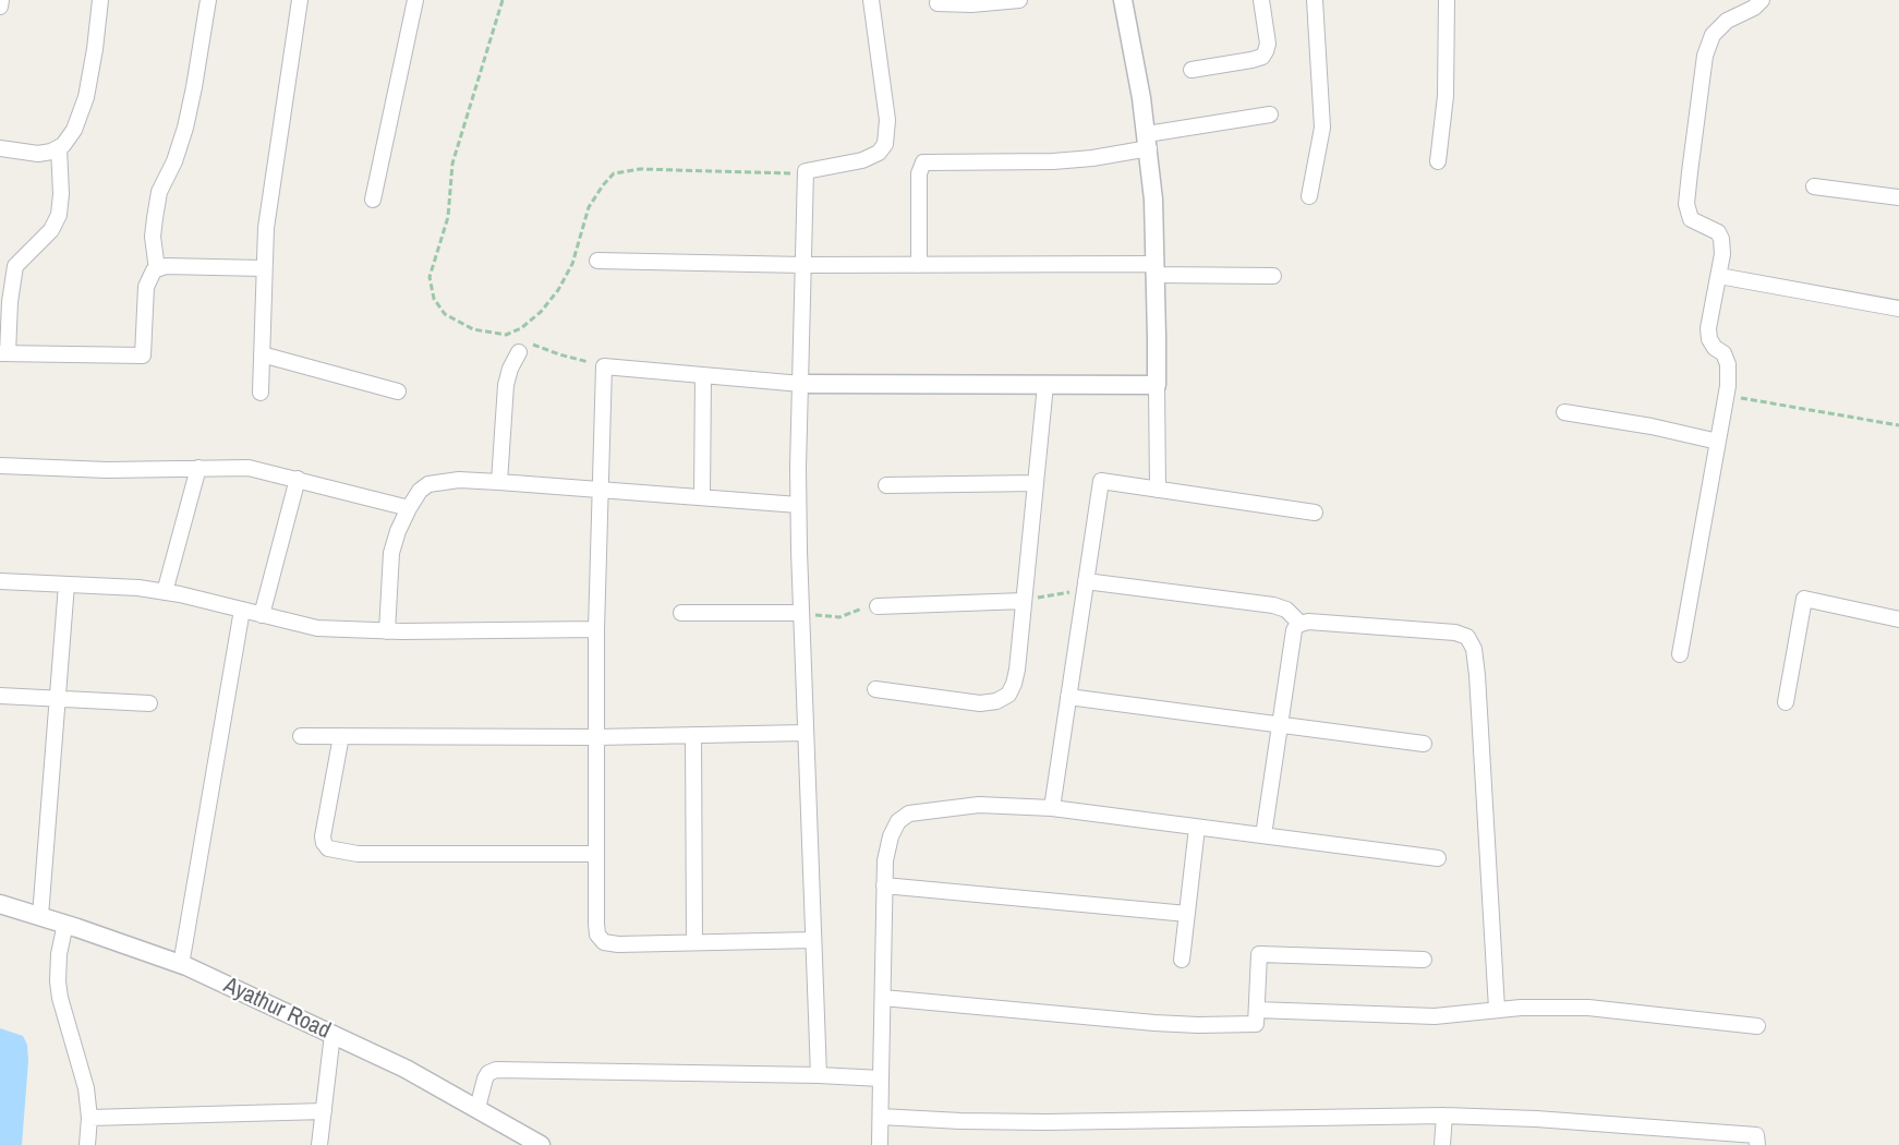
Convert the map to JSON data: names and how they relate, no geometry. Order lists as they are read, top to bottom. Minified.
{"streets":{"street":["Ayathur Road"]}}
